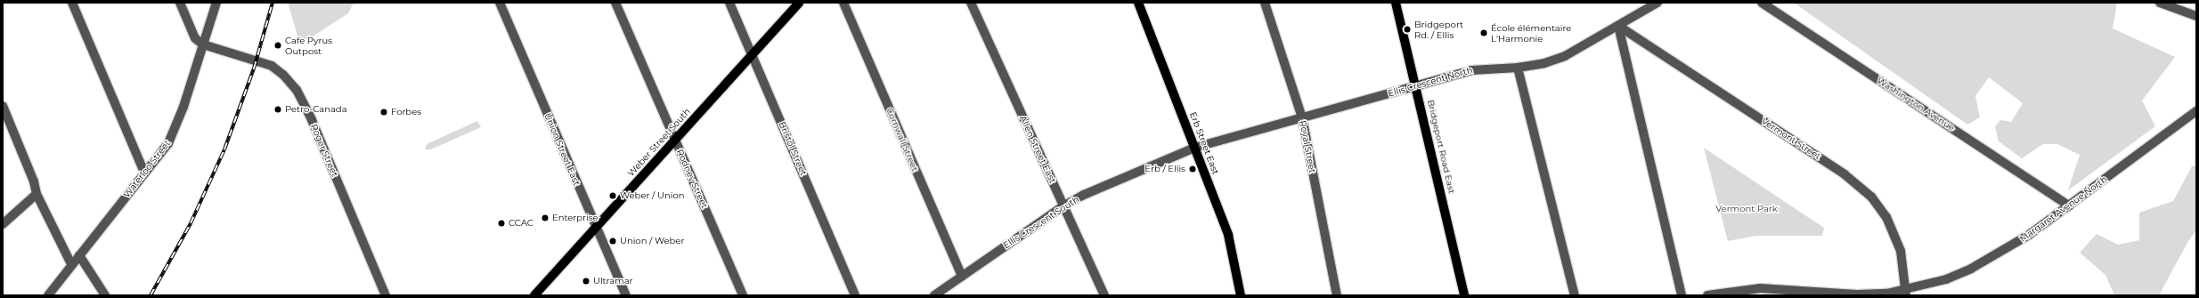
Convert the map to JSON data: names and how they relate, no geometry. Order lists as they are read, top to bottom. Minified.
{"streets":{"main road":["Weber Street South","Erb Street East","Bridgeport Road East"],"street":["Ellis Crescent North","Washington Avenue","Vermont Street","Cornwall Street","Royal Street","Bristol Street","Union Street East","Allen Street East","Roger Street","Waterloo Street","Rodney Street","Margaret Avenue North","Ellis Crescent South"]},"crossings":[["Ellis Crescent North","Vermont Street"],["Ellis Crescent North","Erb Street East"],["Ellis Crescent North","Royal Street"],["Ellis Crescent North","Bridgeport Road East"],["Ellis Crescent North","Ellis Crescent South"],["Washington Avenue","Margaret Avenue North"],["Vermont Street","Margaret Avenue North"],["Cornwall Street","Ellis Crescent South"],["Weber Street South","Bristol Street"],["Weber Street South","Union Street East"],["Weber Street South","Rodney Street"],["Erb Street East","Ellis Crescent South"],["Allen Street East","Ellis Crescent South"],["Roger Street","Waterloo Street"]],"parks":["Vermont Park"],"places":["Bridgeport Rd. / Ellis","École élémentaire L'Harmonie","Cafe Pyrus Outpost","Petro-Canada","Forbes","Erb / Ellis","Weber / Union","Enterprise","CCAC","Union / Weber","Ultramar"]}
